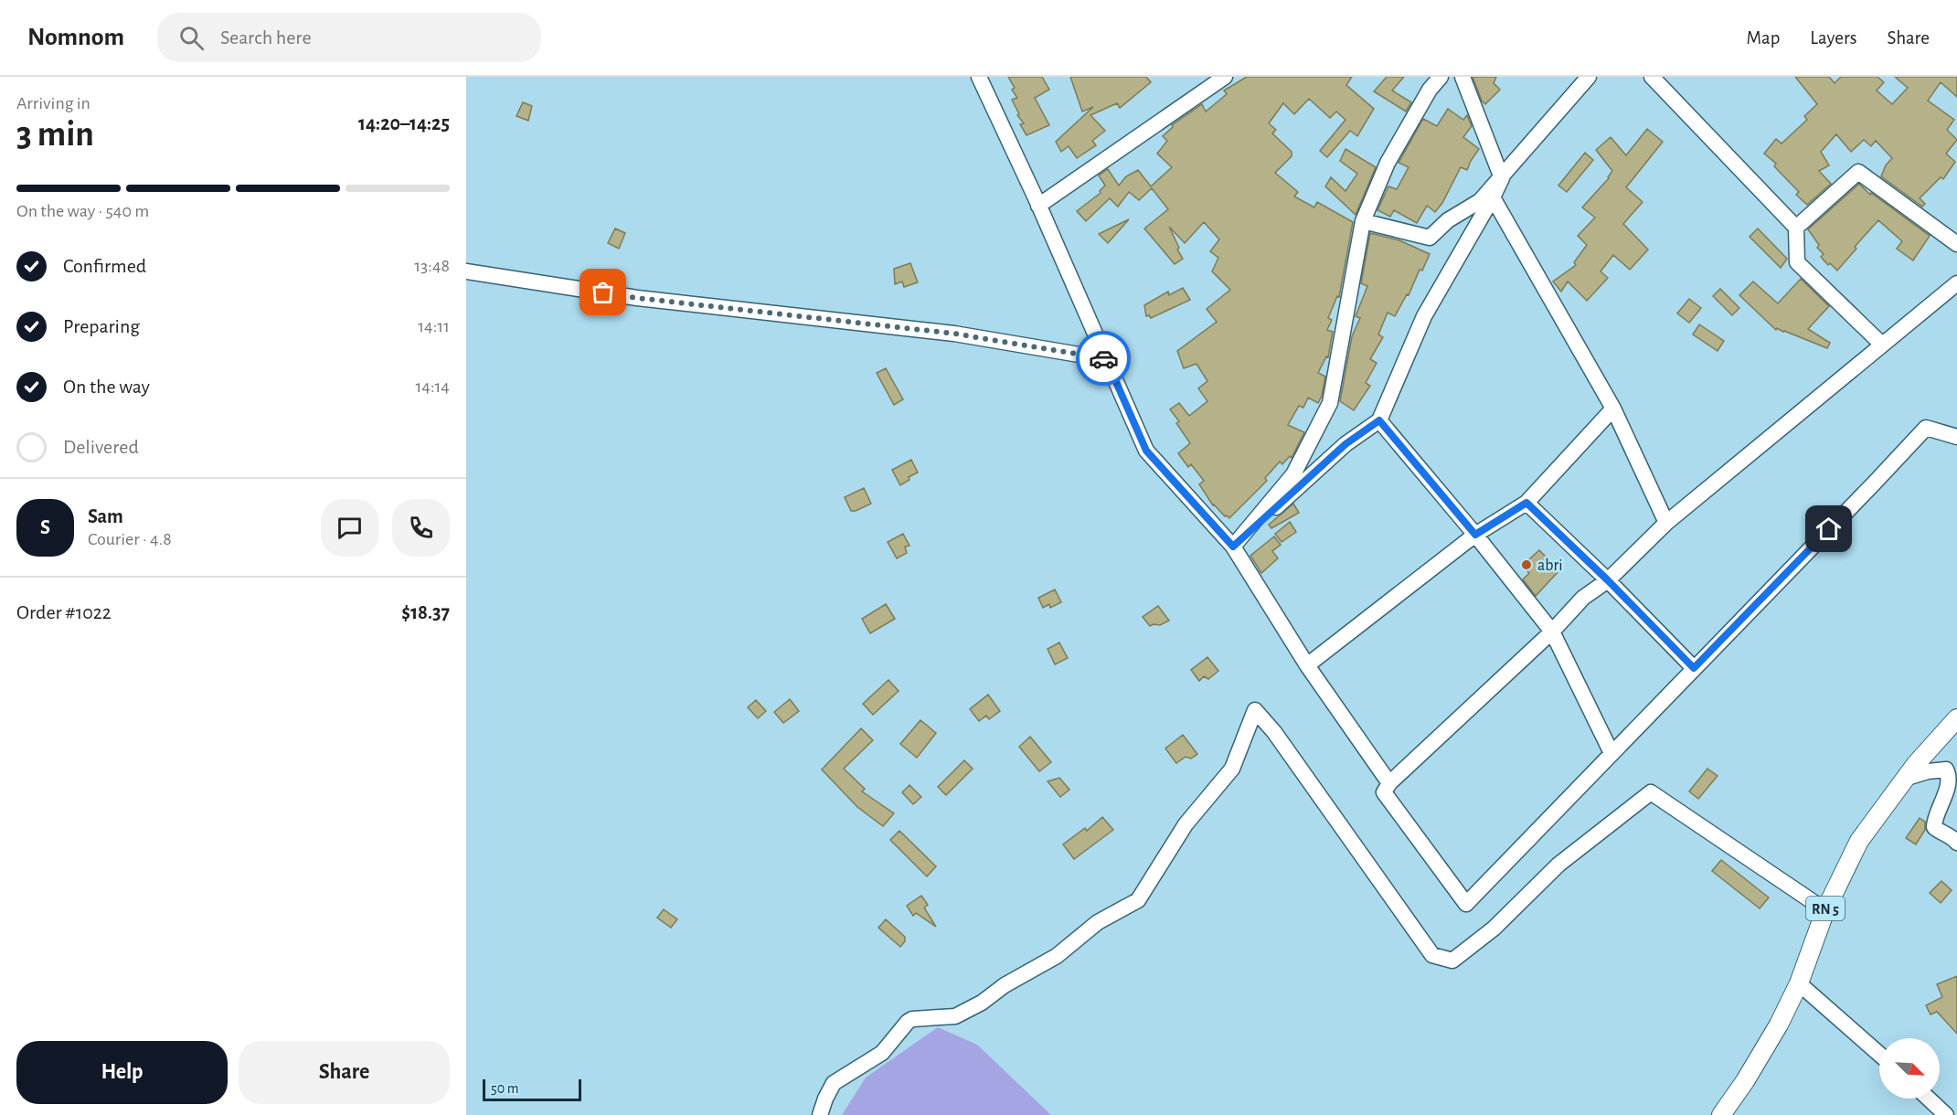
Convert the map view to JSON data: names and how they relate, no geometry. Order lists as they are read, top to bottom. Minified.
{"streets":{"main road":["RN 5"]},"places":["abri"],"scale_bar":"50 m","north":"bottom right","page":{"header":"Nomnom","search":"Search here","nav":["Map","Layers","Share"],"heading":["3 min","Arriving in","14:20–14:25"],"panel":["Sam","Courier · 4.8","Order #1022","$18.37"],"bar":"On the way · 540 m","list":[["Confirmed","13:48"],["Preparing","14:11"],["On the way","14:14"],"Delivered"],"round":"S","buttons":["Help","Share"],"scale":"50 m"}}
